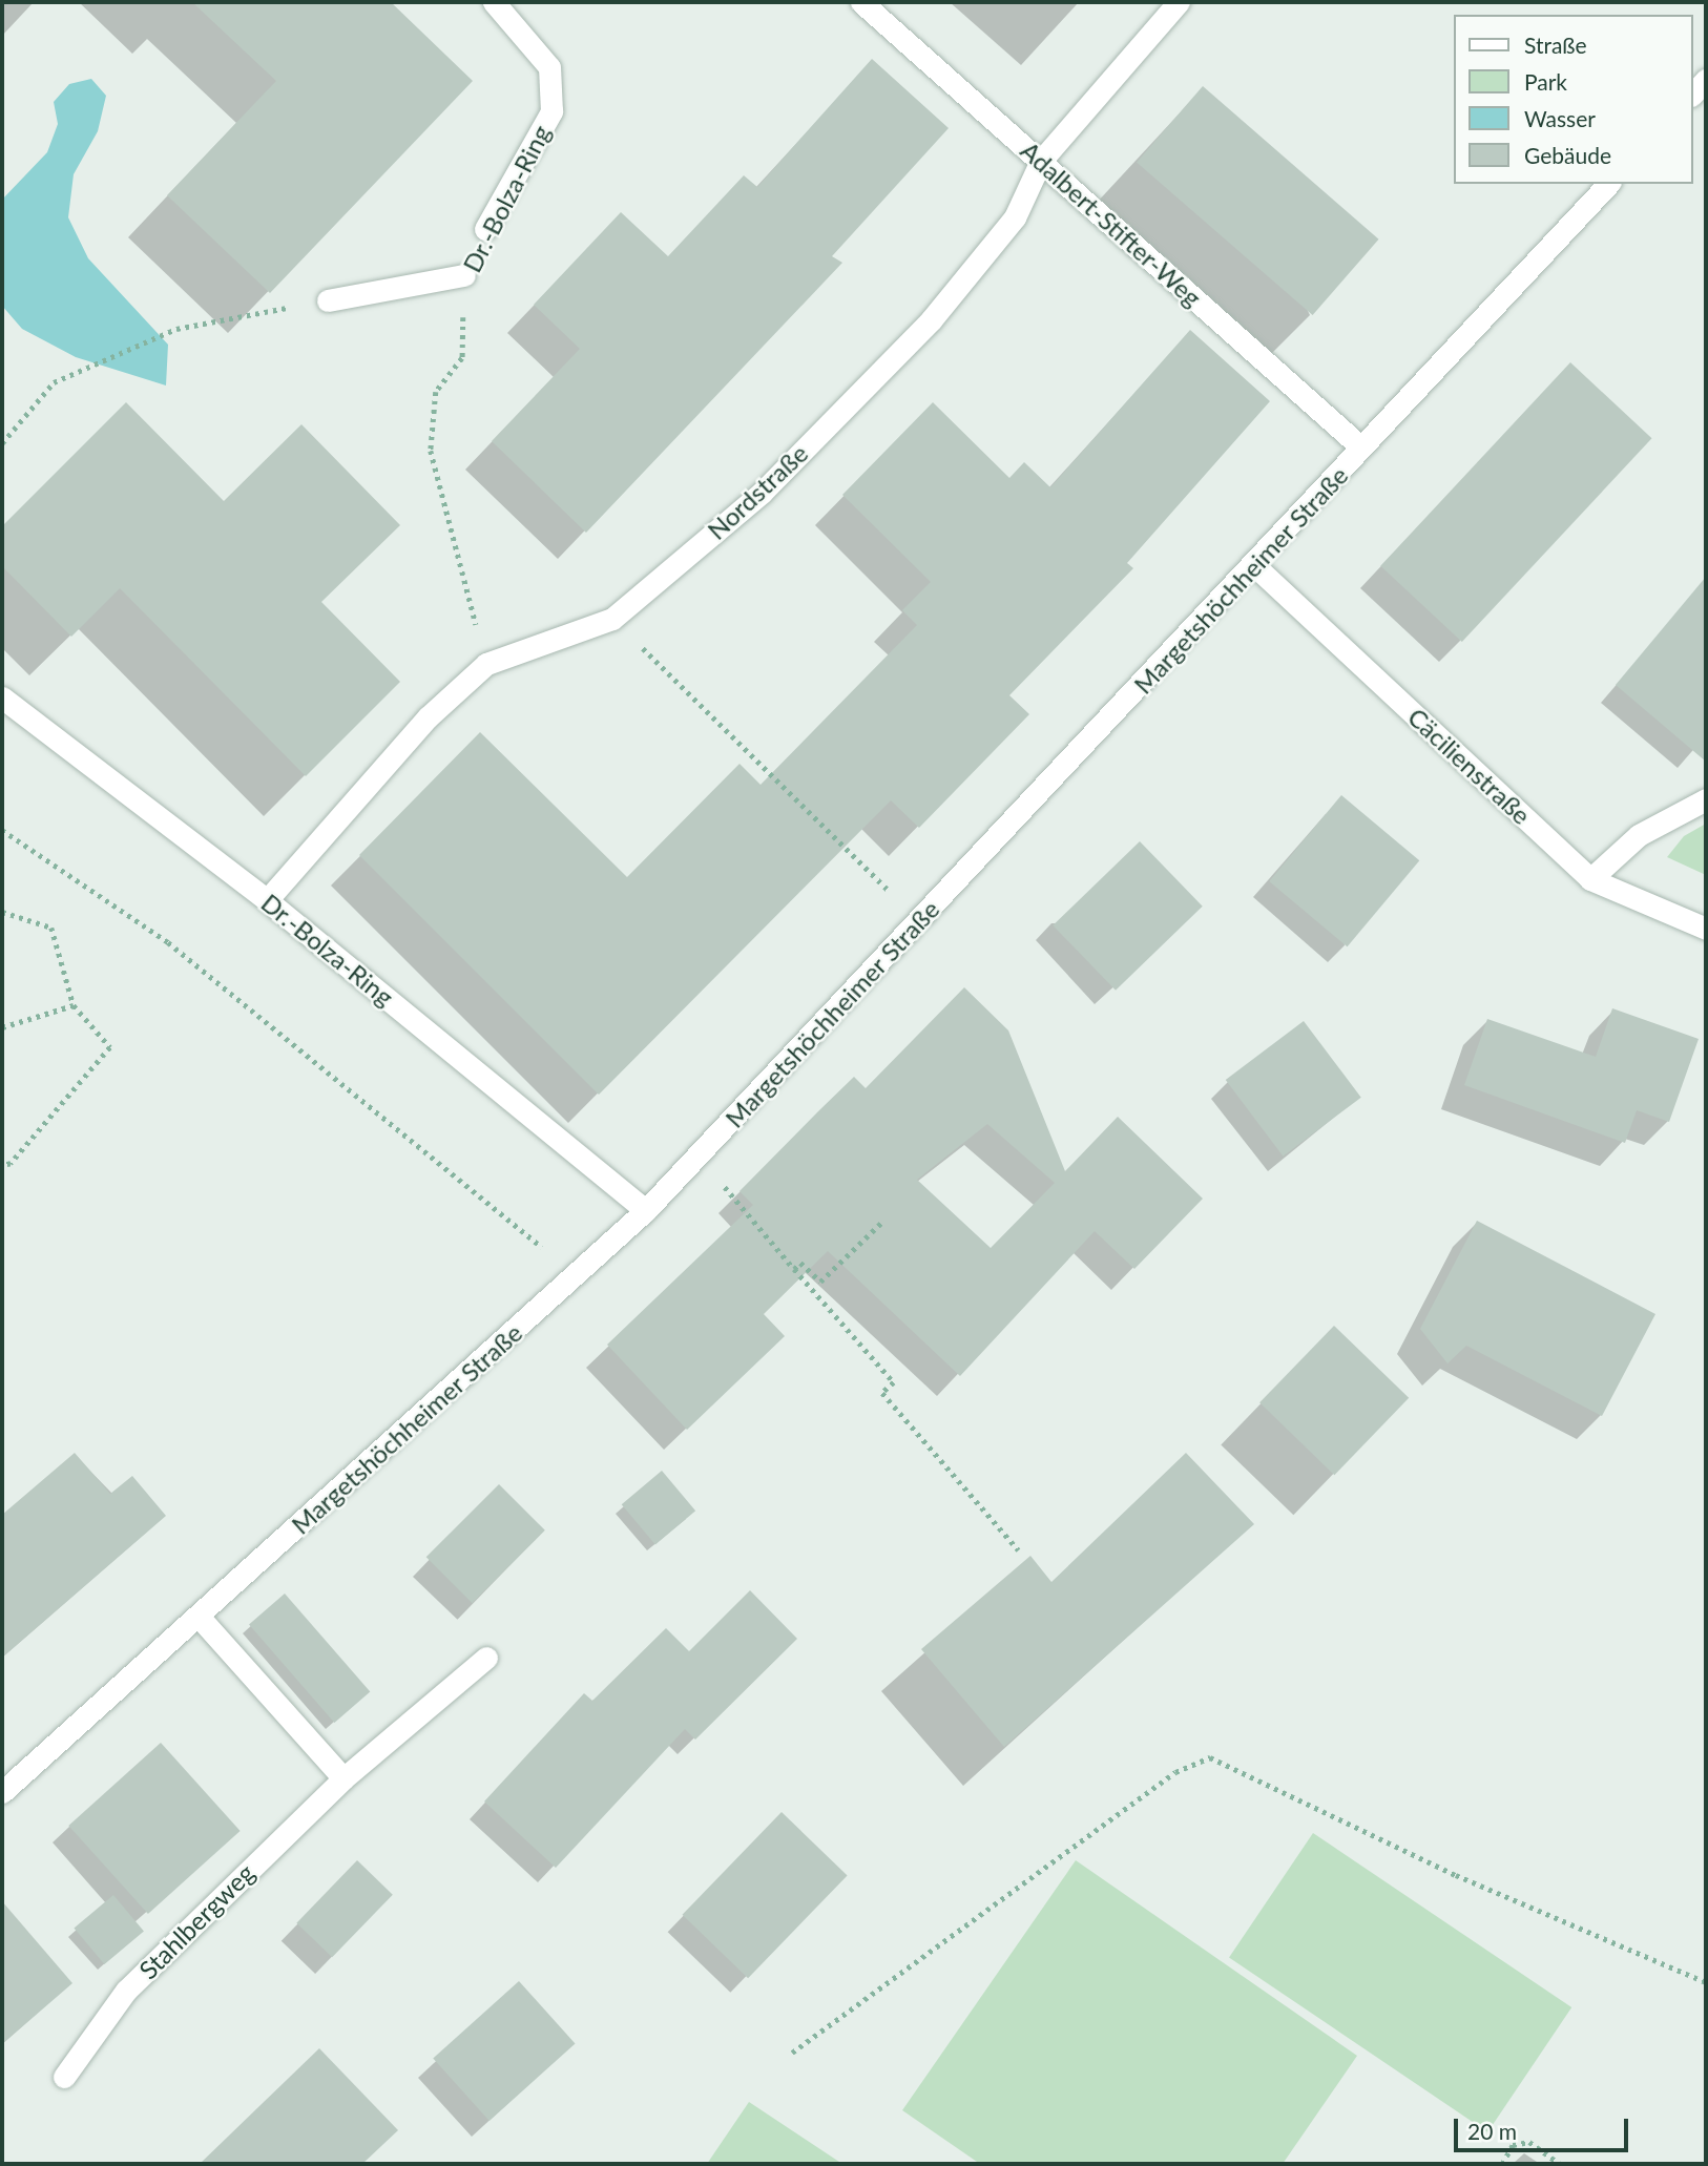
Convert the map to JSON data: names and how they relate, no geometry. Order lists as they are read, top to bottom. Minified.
{"streets":{"street":["Dr.-Bolza-Ring","Adalbert-Stifter-Weg","Nordstraße","Margetshöchheimer Straße","Cäcilienstraße","Stahlbergweg"]},"crossings":[["Dr.-Bolza-Ring","Nordstraße"],["Dr.-Bolza-Ring","Margetshöchheimer Straße"],["Adalbert-Stifter-Weg","Nordstraße"],["Adalbert-Stifter-Weg","Margetshöchheimer Straße"],["Margetshöchheimer Straße","Cäcilienstraße"]],"legend":["Straße","Park","Wasser","Gebäude"],"scale_bar":"20 m"}
